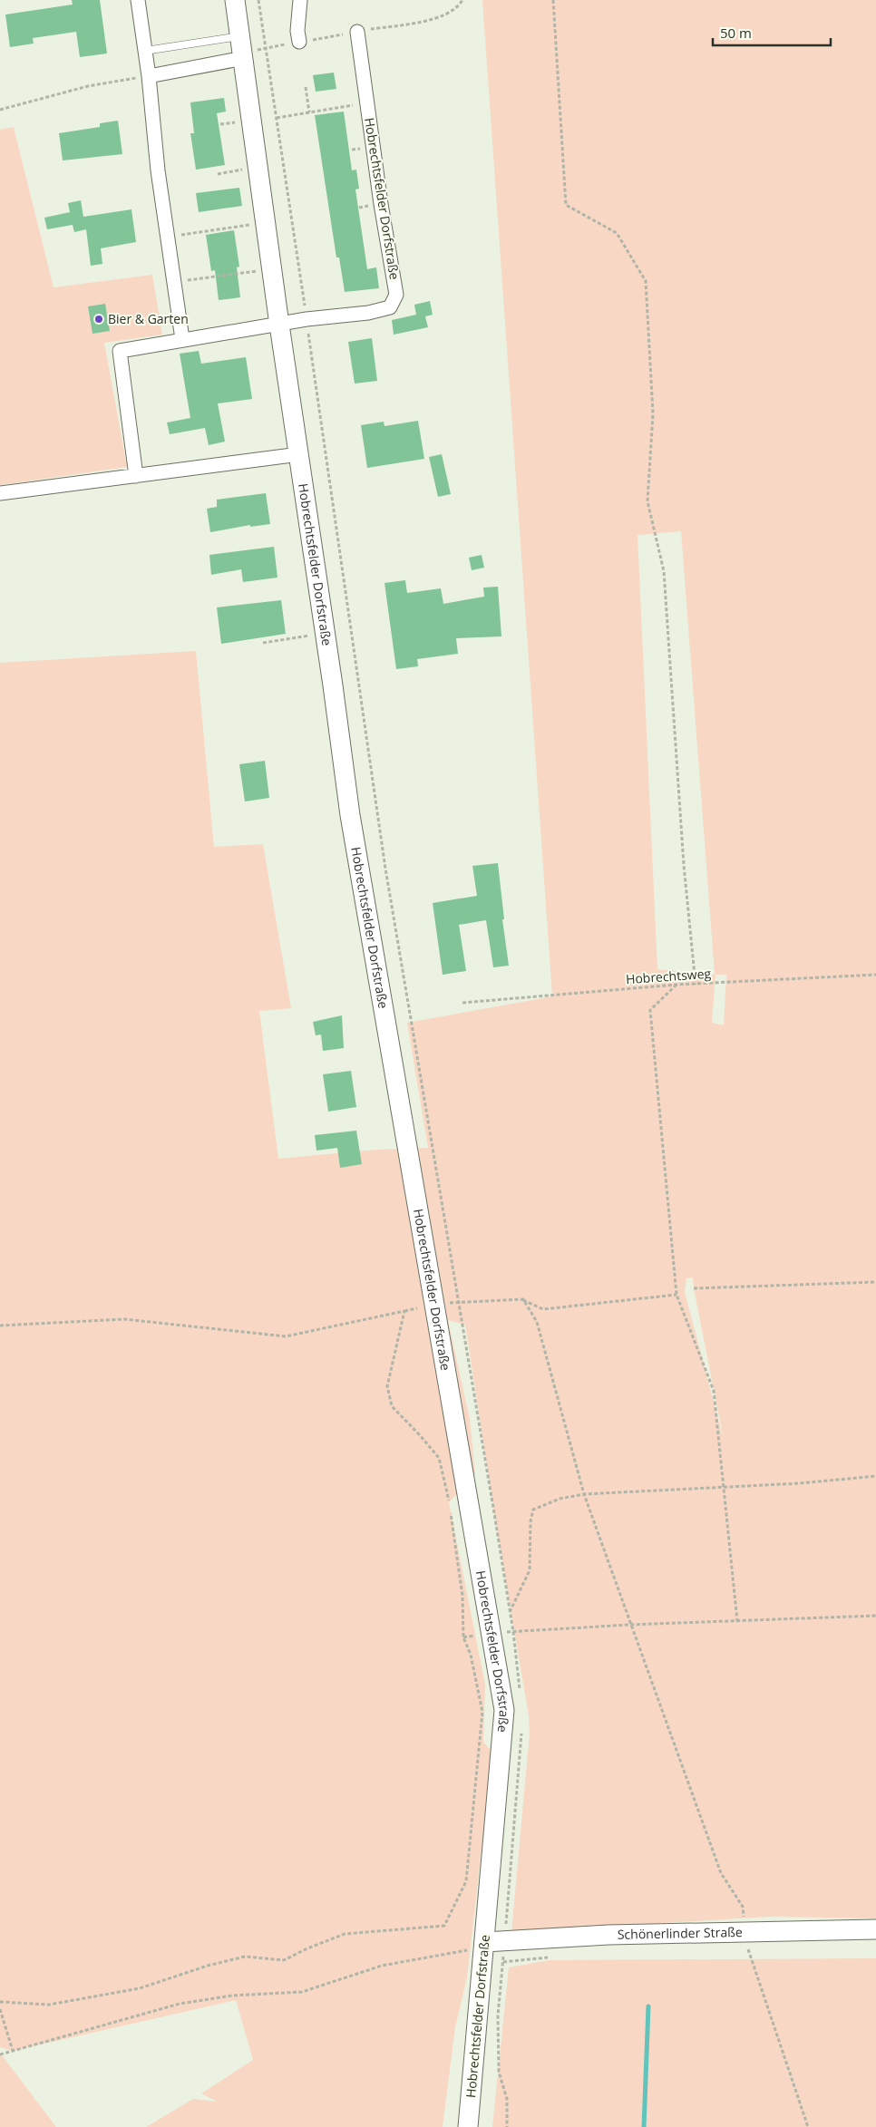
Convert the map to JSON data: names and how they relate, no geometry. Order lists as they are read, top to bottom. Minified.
{"streets":{"street":["Hobrechtsfelder Dorfstraße","Schönerlinder Straße"],"path":["Hobrechtsweg"]},"crossings":[["Hobrechtsfelder Dorfstraße","Schönerlinder Straße"]],"places":["Bier & Garten"],"scale_bar":"50 m"}
